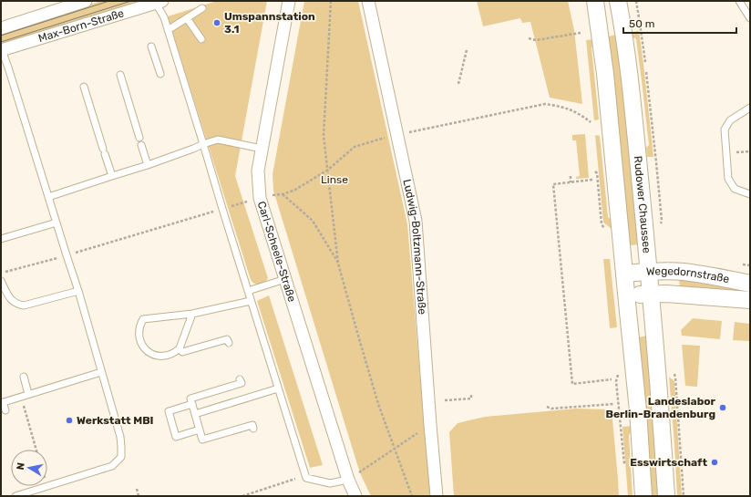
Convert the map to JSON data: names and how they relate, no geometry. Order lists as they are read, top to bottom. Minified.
{"streets":{"main road":["Rudower Chaussee","Wegedornstraße"],"street":["Max-Born-Straße","Ludwig-Boltzmann-Straße","Carl-Scheele-Straße"]},"crossings":[["Rudower Chaussee","Wegedornstraße"]],"parks":["Linse"],"places":["Umspannstation 3.1","Landeslabor Berlin-Brandenburg","Werkstatt MBI","Esswirtschaft"],"scale_bar":"50 m","north":"left"}
